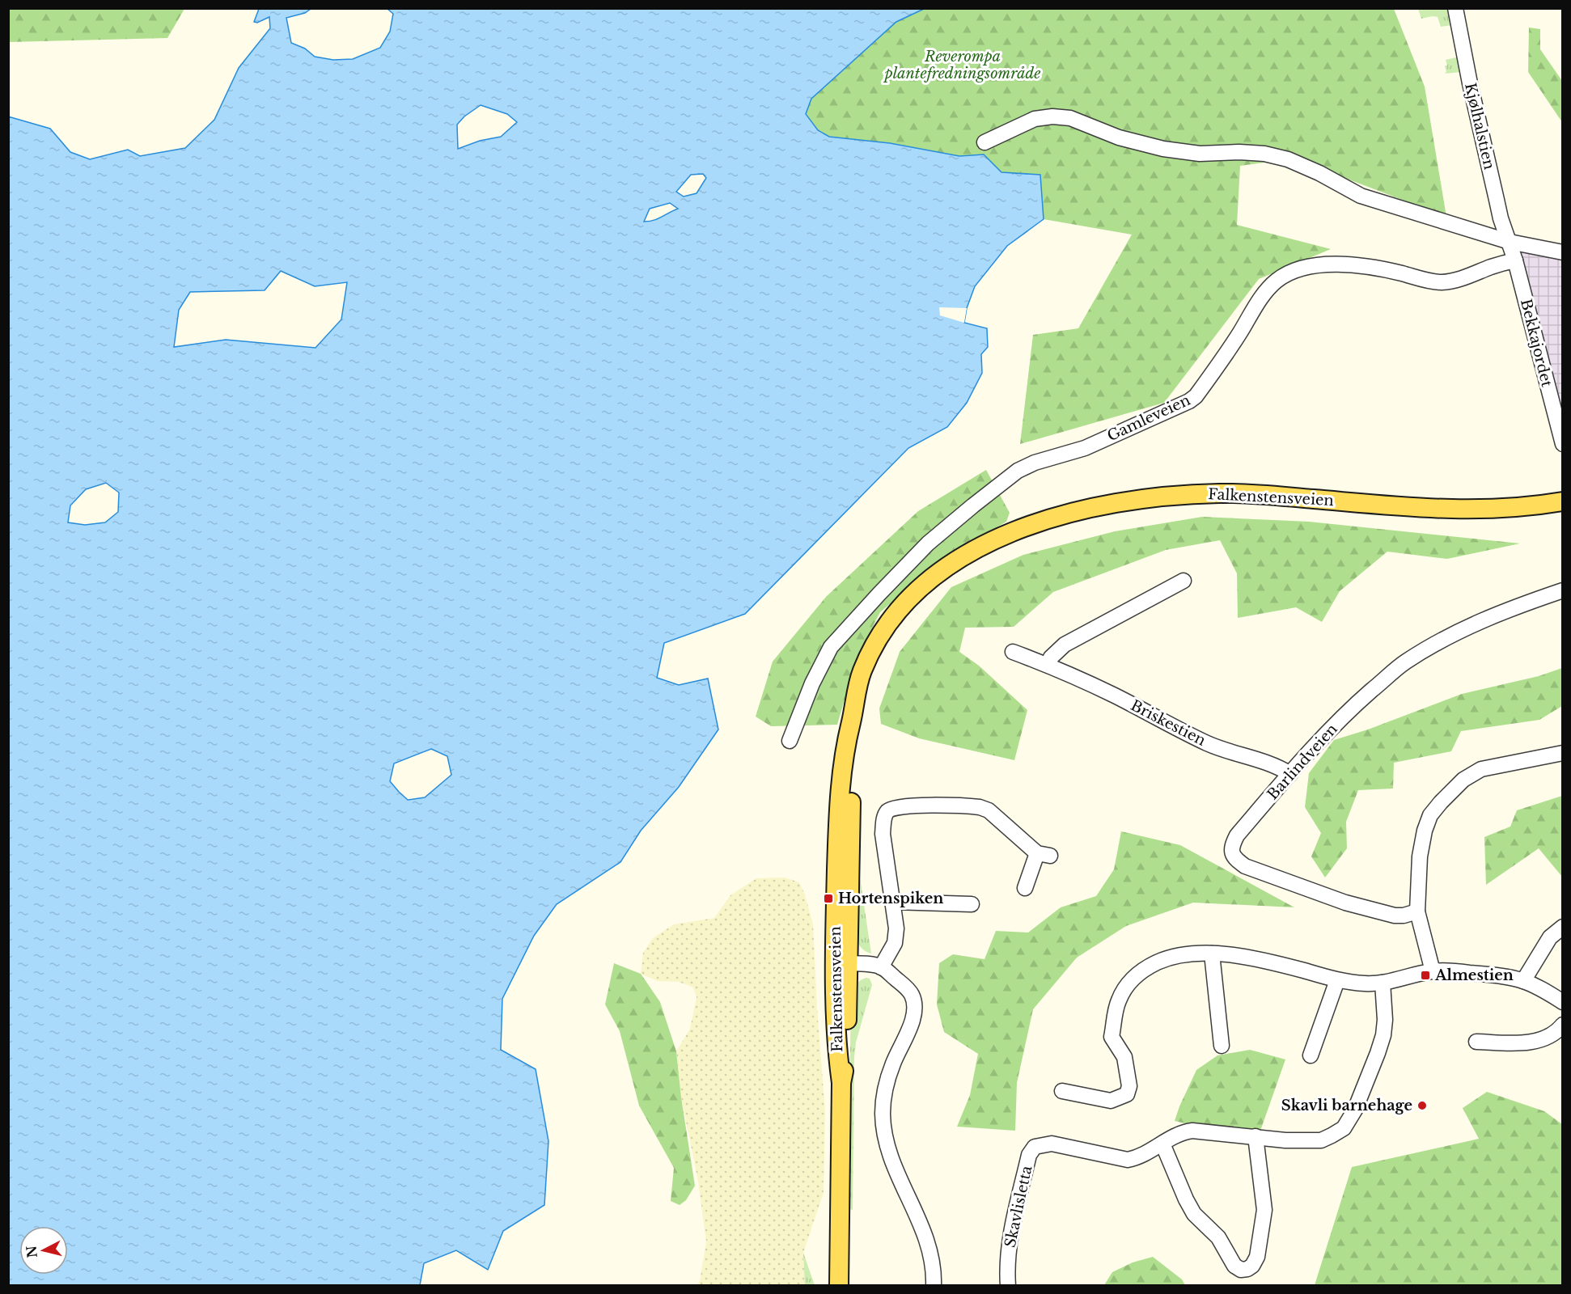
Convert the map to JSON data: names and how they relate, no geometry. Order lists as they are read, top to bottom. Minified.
{"streets":{"main road":["Falkenstensveien"],"street":["Kjølhalstien","Bekkajordet","Gamleveien","Briskestien","Barlindveien","Skavlisletta"]},"crossings":[["Kjølhalstien","Bekkajordet"],["Bekkajordet","Gamleveien"],["Briskestien","Barlindveien"]],"parks":["Reverompa plantefredningsområde"],"places":{"transit":["Hortenspiken","Almestien"],"other":["Skavli barnehage"]},"north":"left"}
